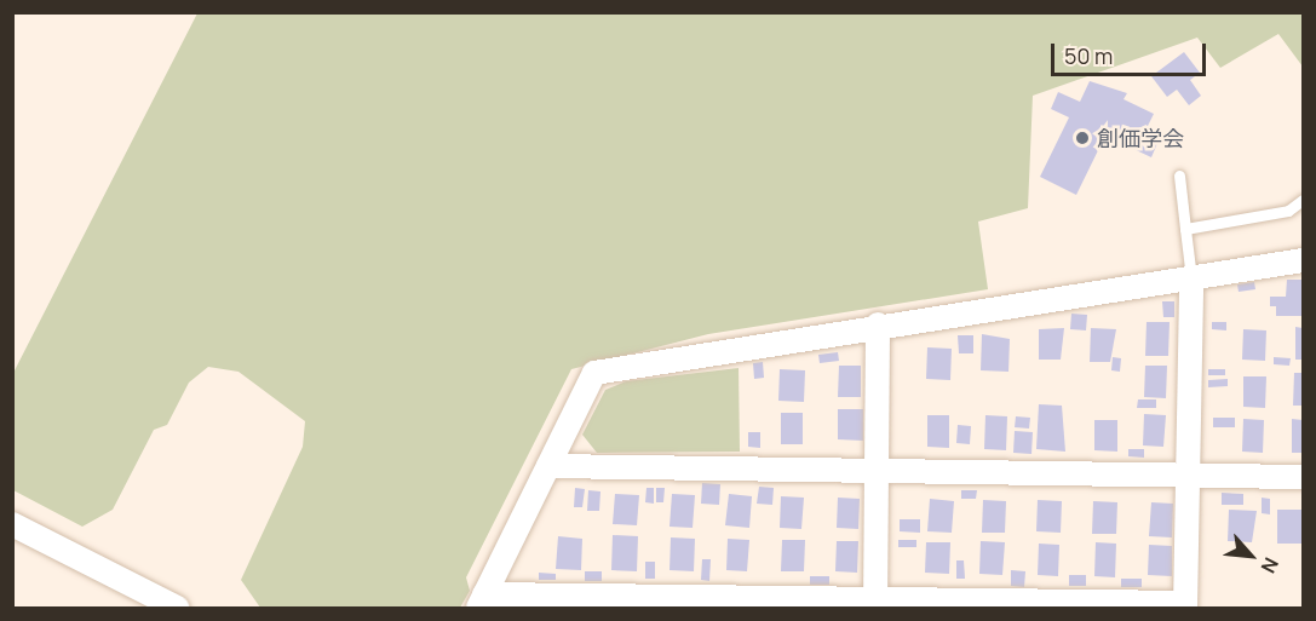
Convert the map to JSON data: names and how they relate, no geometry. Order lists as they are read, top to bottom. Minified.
{"places":["創価学会"],"scale_bar":"50 m","north":"bottom right"}
